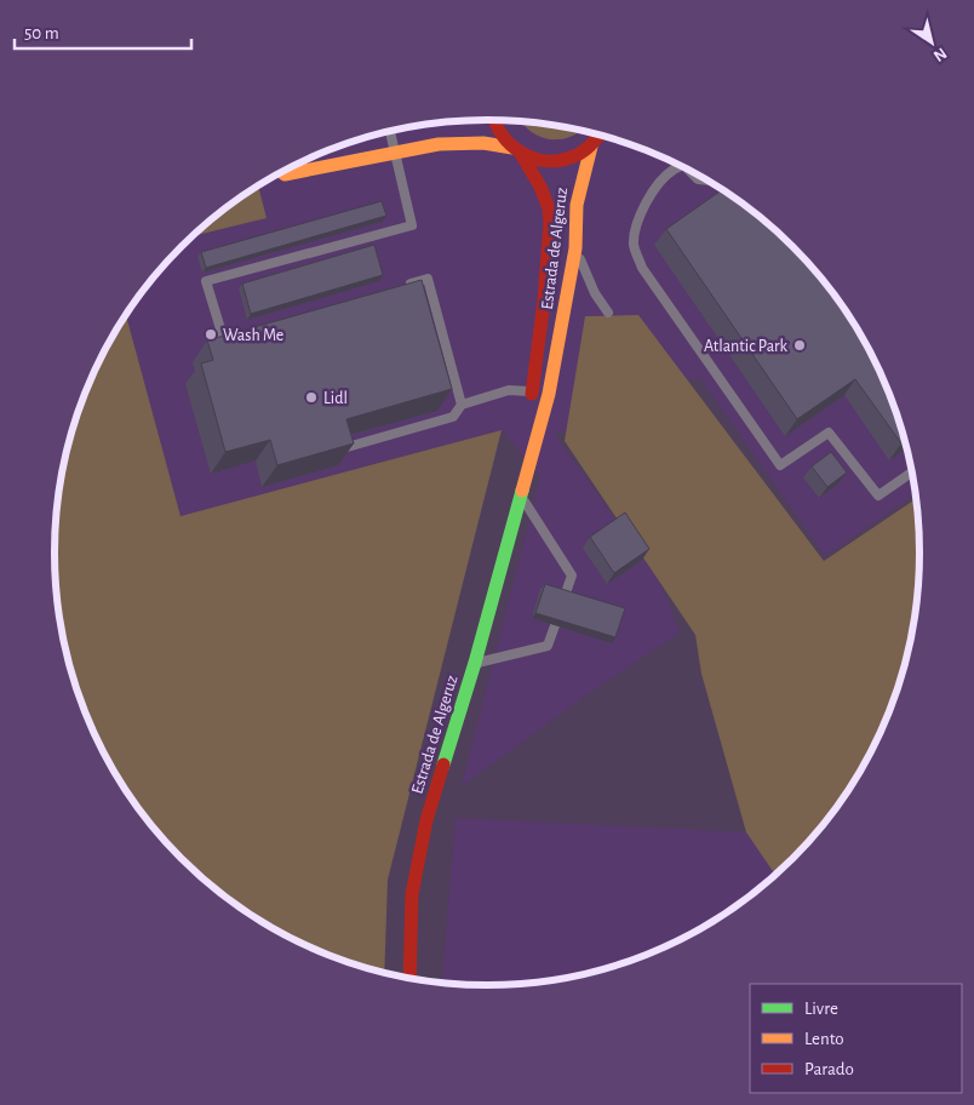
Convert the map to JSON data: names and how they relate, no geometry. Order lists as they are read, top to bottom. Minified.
{"streets":{"main road":["Estrada de Algeruz"]},"places":["Wash Me","Atlantic Park","Lidl"],"legend":["Livre","Lento","Parado"],"scale_bar":"50 m","north":"bottom right"}
